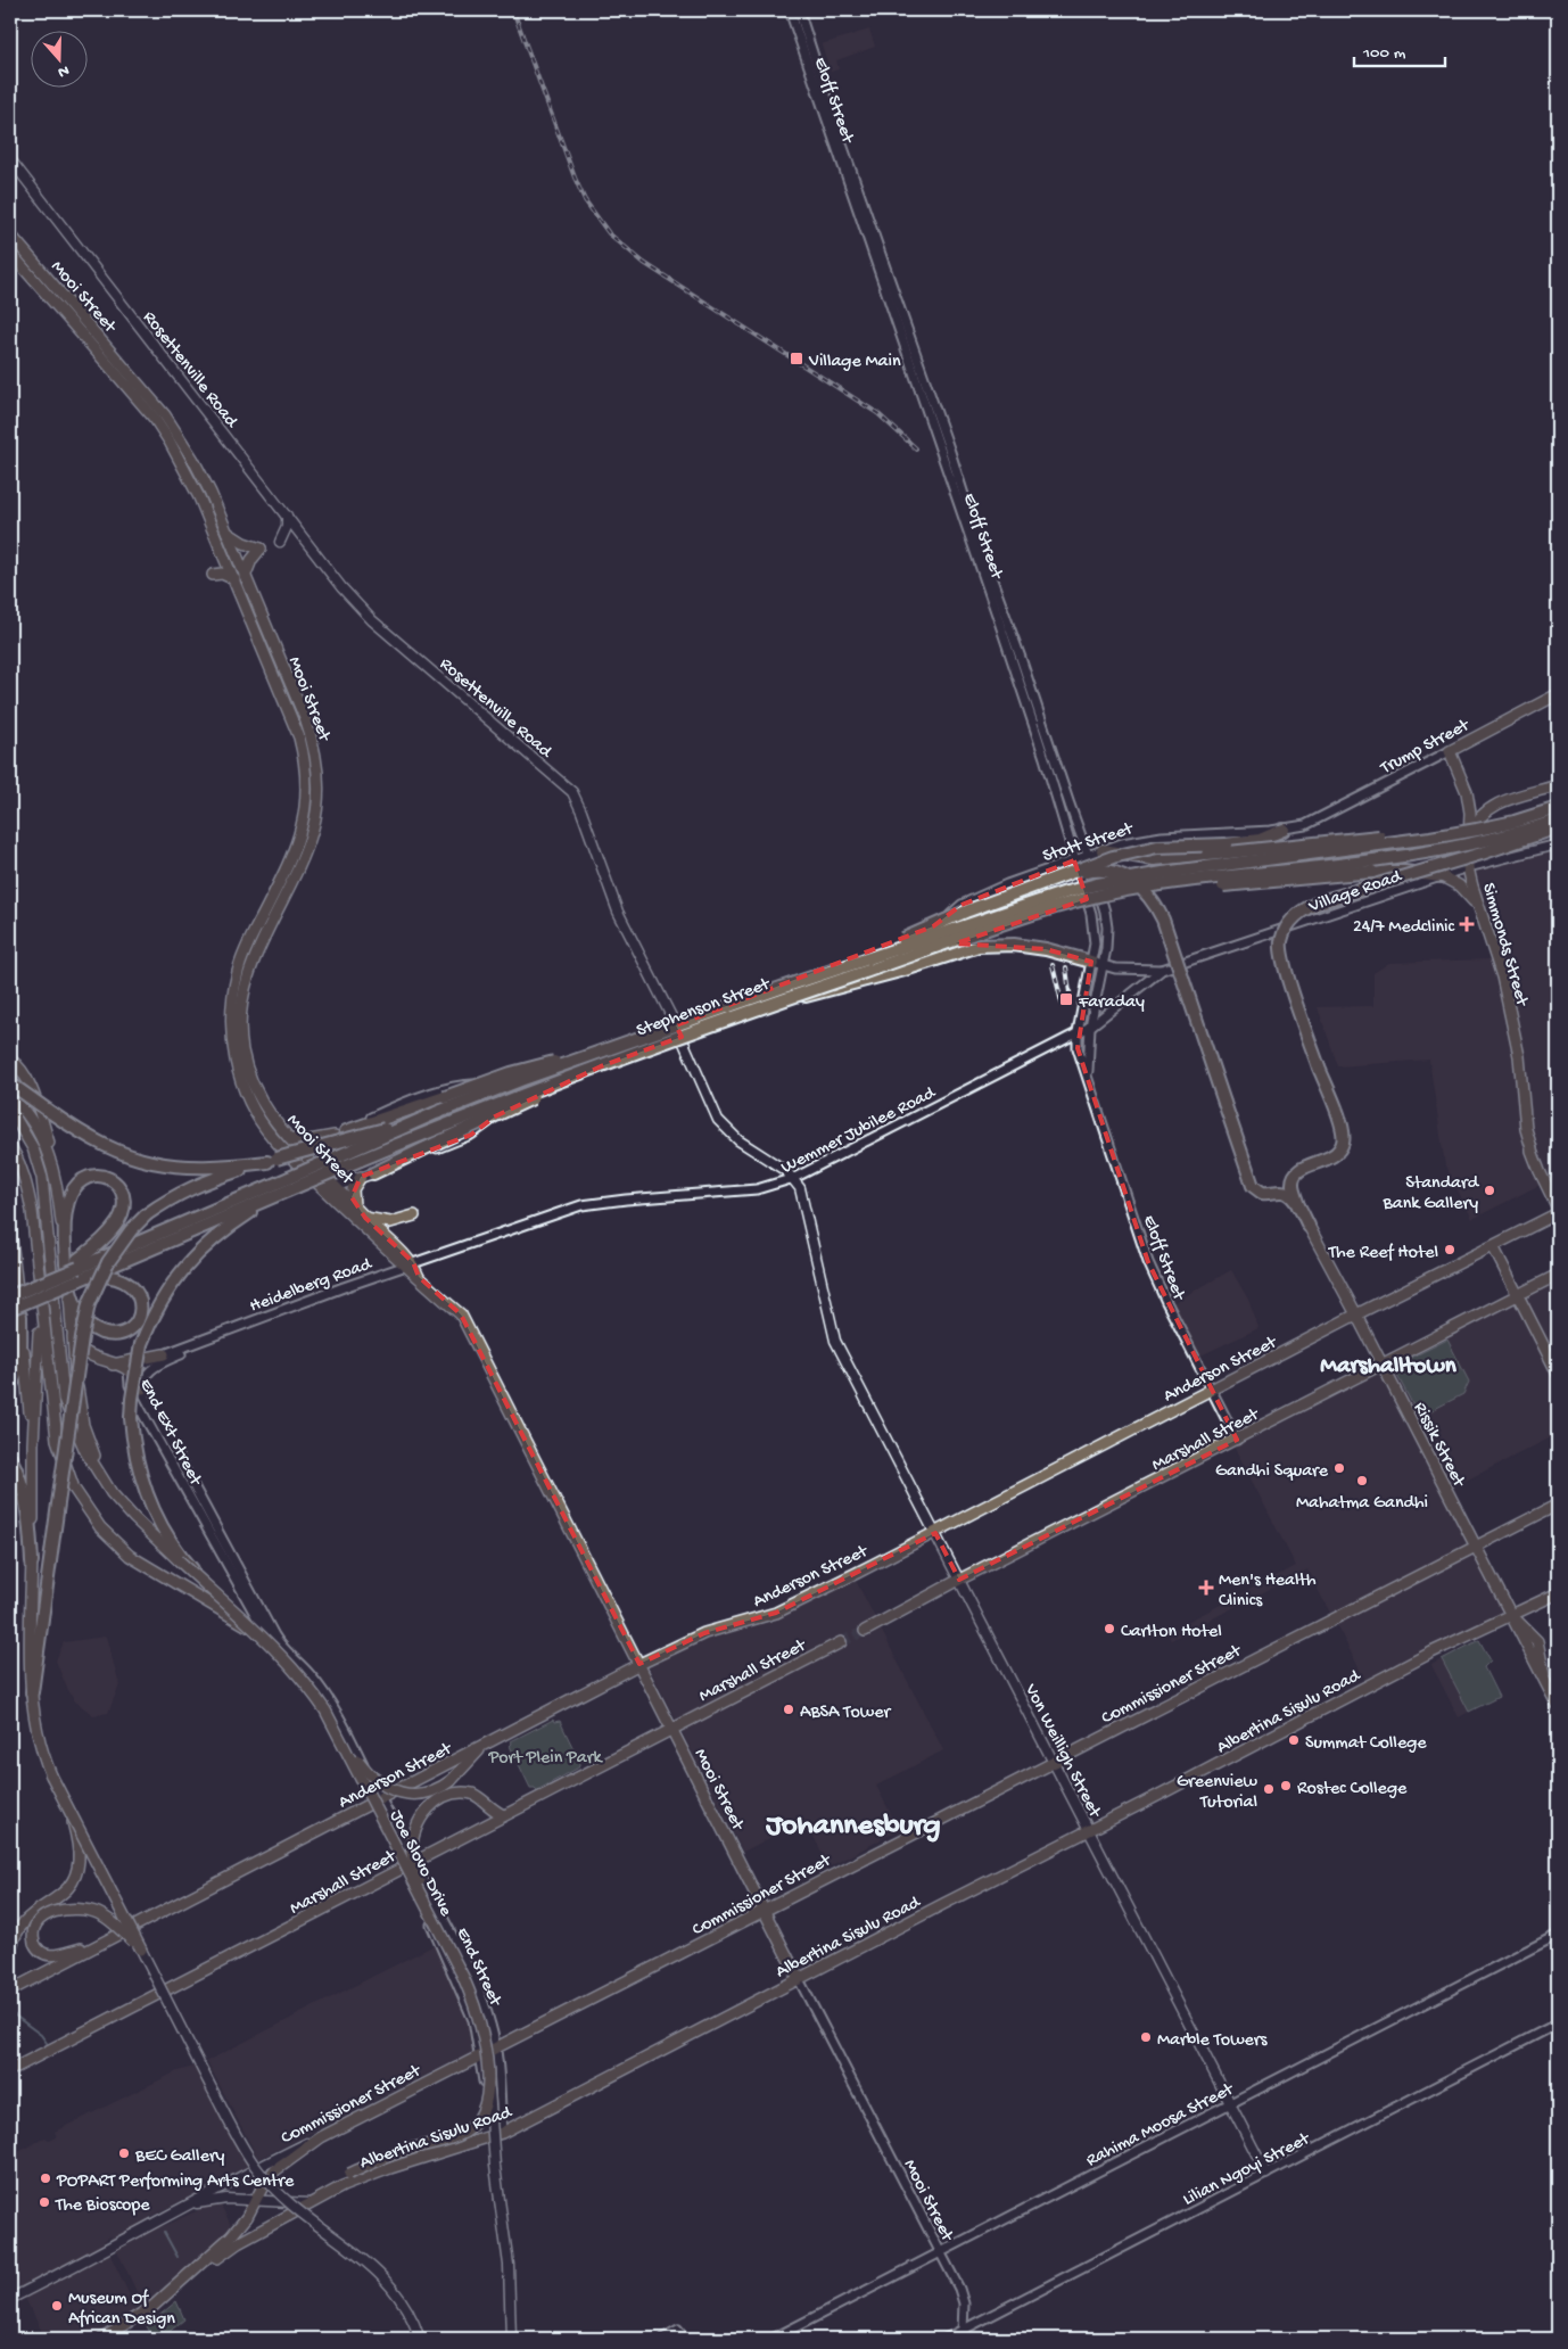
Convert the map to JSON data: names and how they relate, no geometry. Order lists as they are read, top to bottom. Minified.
{"streets":{"main road":["Mooi Street","Rosettenville Road","Trump Street","Simmonds Street","Stephenson Street","Anderson Street","Marshall Street","Rissik Street","Commissioner Street","Albertina Sisulu Road","Von Weilligh Street","Joe Slovo Drive"],"street":["Eloff Street","Stott Street","Village Road","Wemmer Jubilee Road","Heidelberg Road","End Ext Street","End Street","Rahima Moosa Street","Lilian Ngoyi Street"]},"crossings":[["Eloff Street","Stott Street"],["Eloff Street","Wemmer Jubilee Road"],["Eloff Street","Anderson Street"],["Eloff Street","Marshall Street"],["Mooi Street","Stephenson Street"],["Mooi Street","Wemmer Jubilee Road"],["Mooi Street","Heidelberg Road"],["Mooi Street","Anderson Street"],["Mooi Street","Marshall Street"],["Mooi Street","Commissioner Street"],["Mooi Street","Albertina Sisulu Road"],["Mooi Street","Rahima Moosa Street"],["Mooi Street","Lilian Ngoyi Street"],["Rosettenville Road","Stephenson Street"],["Rosettenville Road","Wemmer Jubilee Road"],["Rosettenville Road","Von Weilligh Street"],["Trump Street","Stott Street"],["Trump Street","Simmonds Street"],["Stott Street","Stephenson Street"],["Village Road","Simmonds Street"],["Village Road","Wemmer Jubilee Road"],["Simmonds Street","Anderson Street"],["Wemmer Jubilee Road","Heidelberg Road"],["Heidelberg Road","End Ext Street"],["Anderson Street","Rissik Street"],["Anderson Street","Von Weilligh Street"],["Anderson Street","End Street"],["End Ext Street","End Street"],["Marshall Street","Rissik Street"],["Marshall Street","Von Weilligh Street"],["Marshall Street","End Street"],["Rissik Street","Commissioner Street"],["Rissik Street","Albertina Sisulu Road"],["Commissioner Street","Albertina Sisulu Road"],["Commissioner Street","Von Weilligh Street"],["Commissioner Street","Joe Slovo Drive"],["Commissioner Street","End Street"],["Albertina Sisulu Road","Von Weilligh Street"],["Albertina Sisulu Road","End Street"],["Von Weilligh Street","Rahima Moosa Street"],["Von Weilligh Street","Lilian Ngoyi Street"],["Joe Slovo Drive","End Street"]],"districts":["Marshalltown","Johannesburg"],"parks":["Port Plein Park"],"places":{"transit":["Village Main","Faraday"],"health":["24/7 Medclinic","Men's Health Clinics"],"other":["Standard Bank Gallery","The Reef Hotel","Gandhi Square","Mahatma Gandhi","Carlton Hotel","ABSA Tower","Summat College","Rostec College","Greenview Tutorial","Marble Towers","BEC Gallery","POPART Performing Arts Centre","The Bioscope","Museum Of African Design"]},"scale_bar":"100 m","north":"bottom"}
